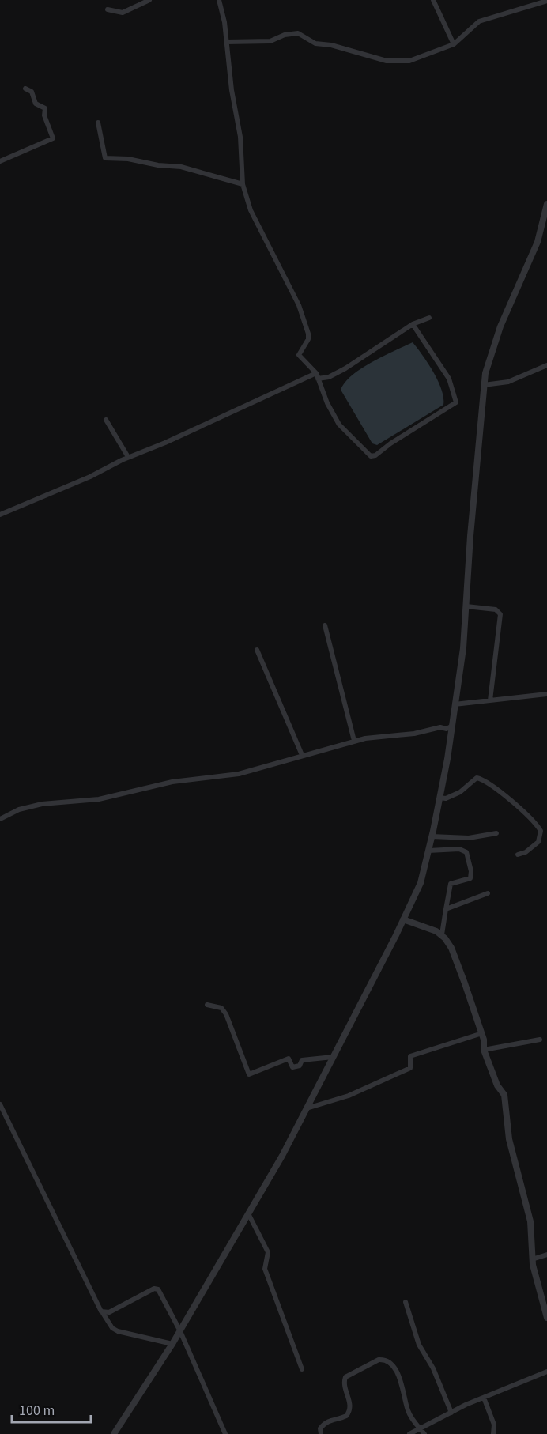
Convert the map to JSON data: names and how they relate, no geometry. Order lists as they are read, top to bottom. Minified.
{"scale_bar":"100 m"}
